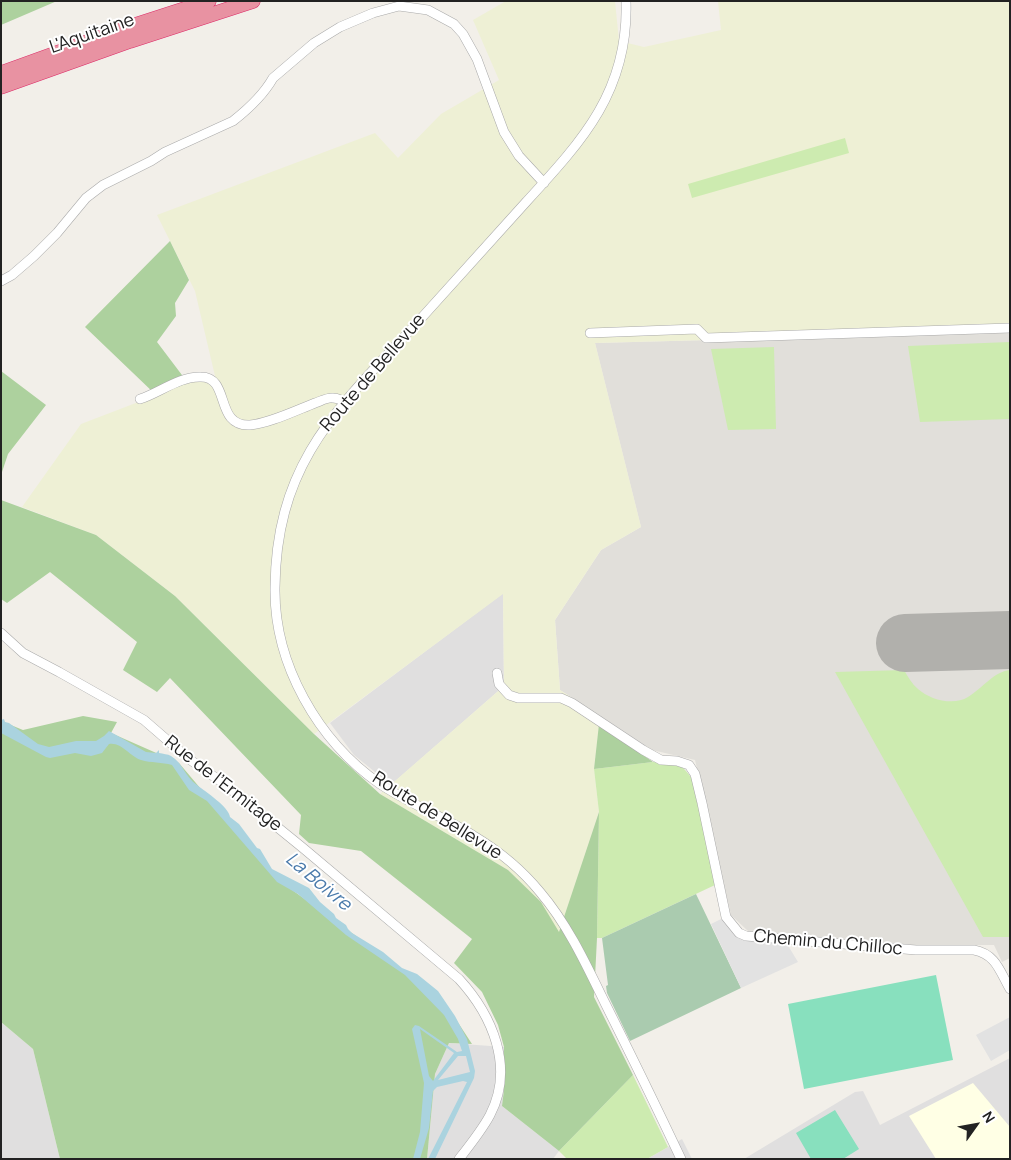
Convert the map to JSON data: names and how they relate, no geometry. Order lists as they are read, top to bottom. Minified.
{"streets":{"highway":["L'Aquitaine"],"street":["Route de Bellevue","Rue de l’Ermitage","Chemin du Chilloc"]},"water":["La Boivre"],"north":"top right"}
